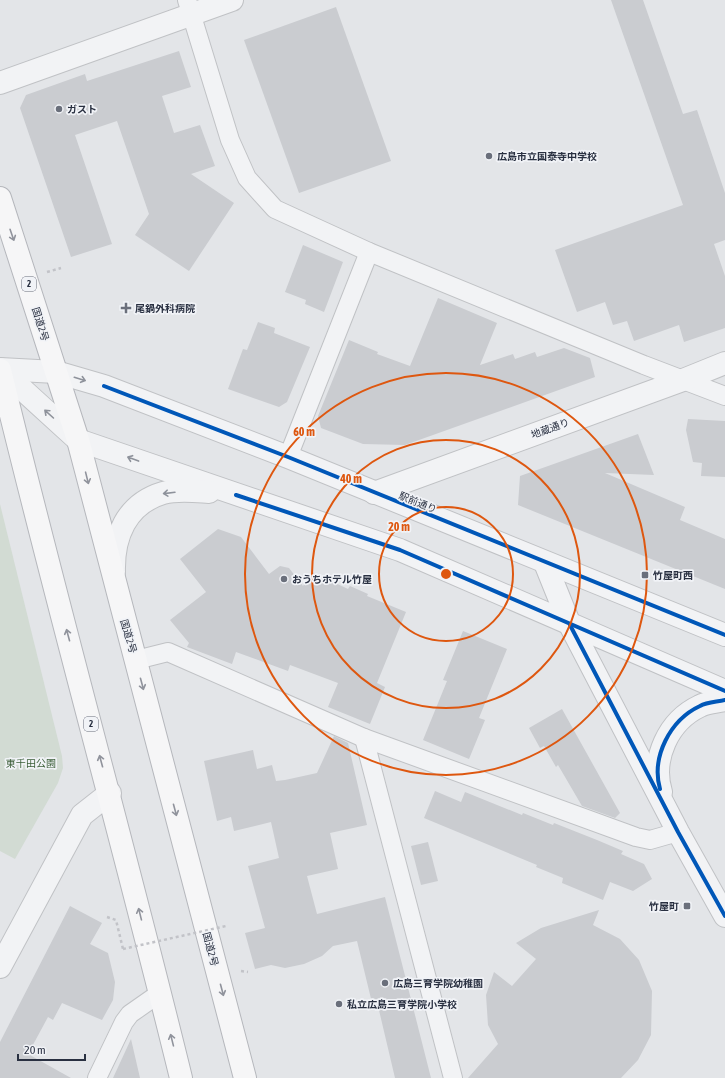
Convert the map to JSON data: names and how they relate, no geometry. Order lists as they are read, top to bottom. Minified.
{"streets":{"highway":["2","国道2号"],"street":["地蔵通り","駅前通り"]},"crossings":[["2","駅前通り"],["国道2号","駅前通り"],["地蔵通り","駅前通り"]],"parks":["東千田公園"],"places":{"other":["ガスト","広島市立国泰寺中学校","おうちホテル竹屋","広島三育学院幼稚園","私立広島三育学院小学校"],"health":["尾鍋外科病院"],"transit":["竹屋町西","竹屋町"]},"scale_bar":"20 m","rings":["60 m","40 m","20 m"]}
